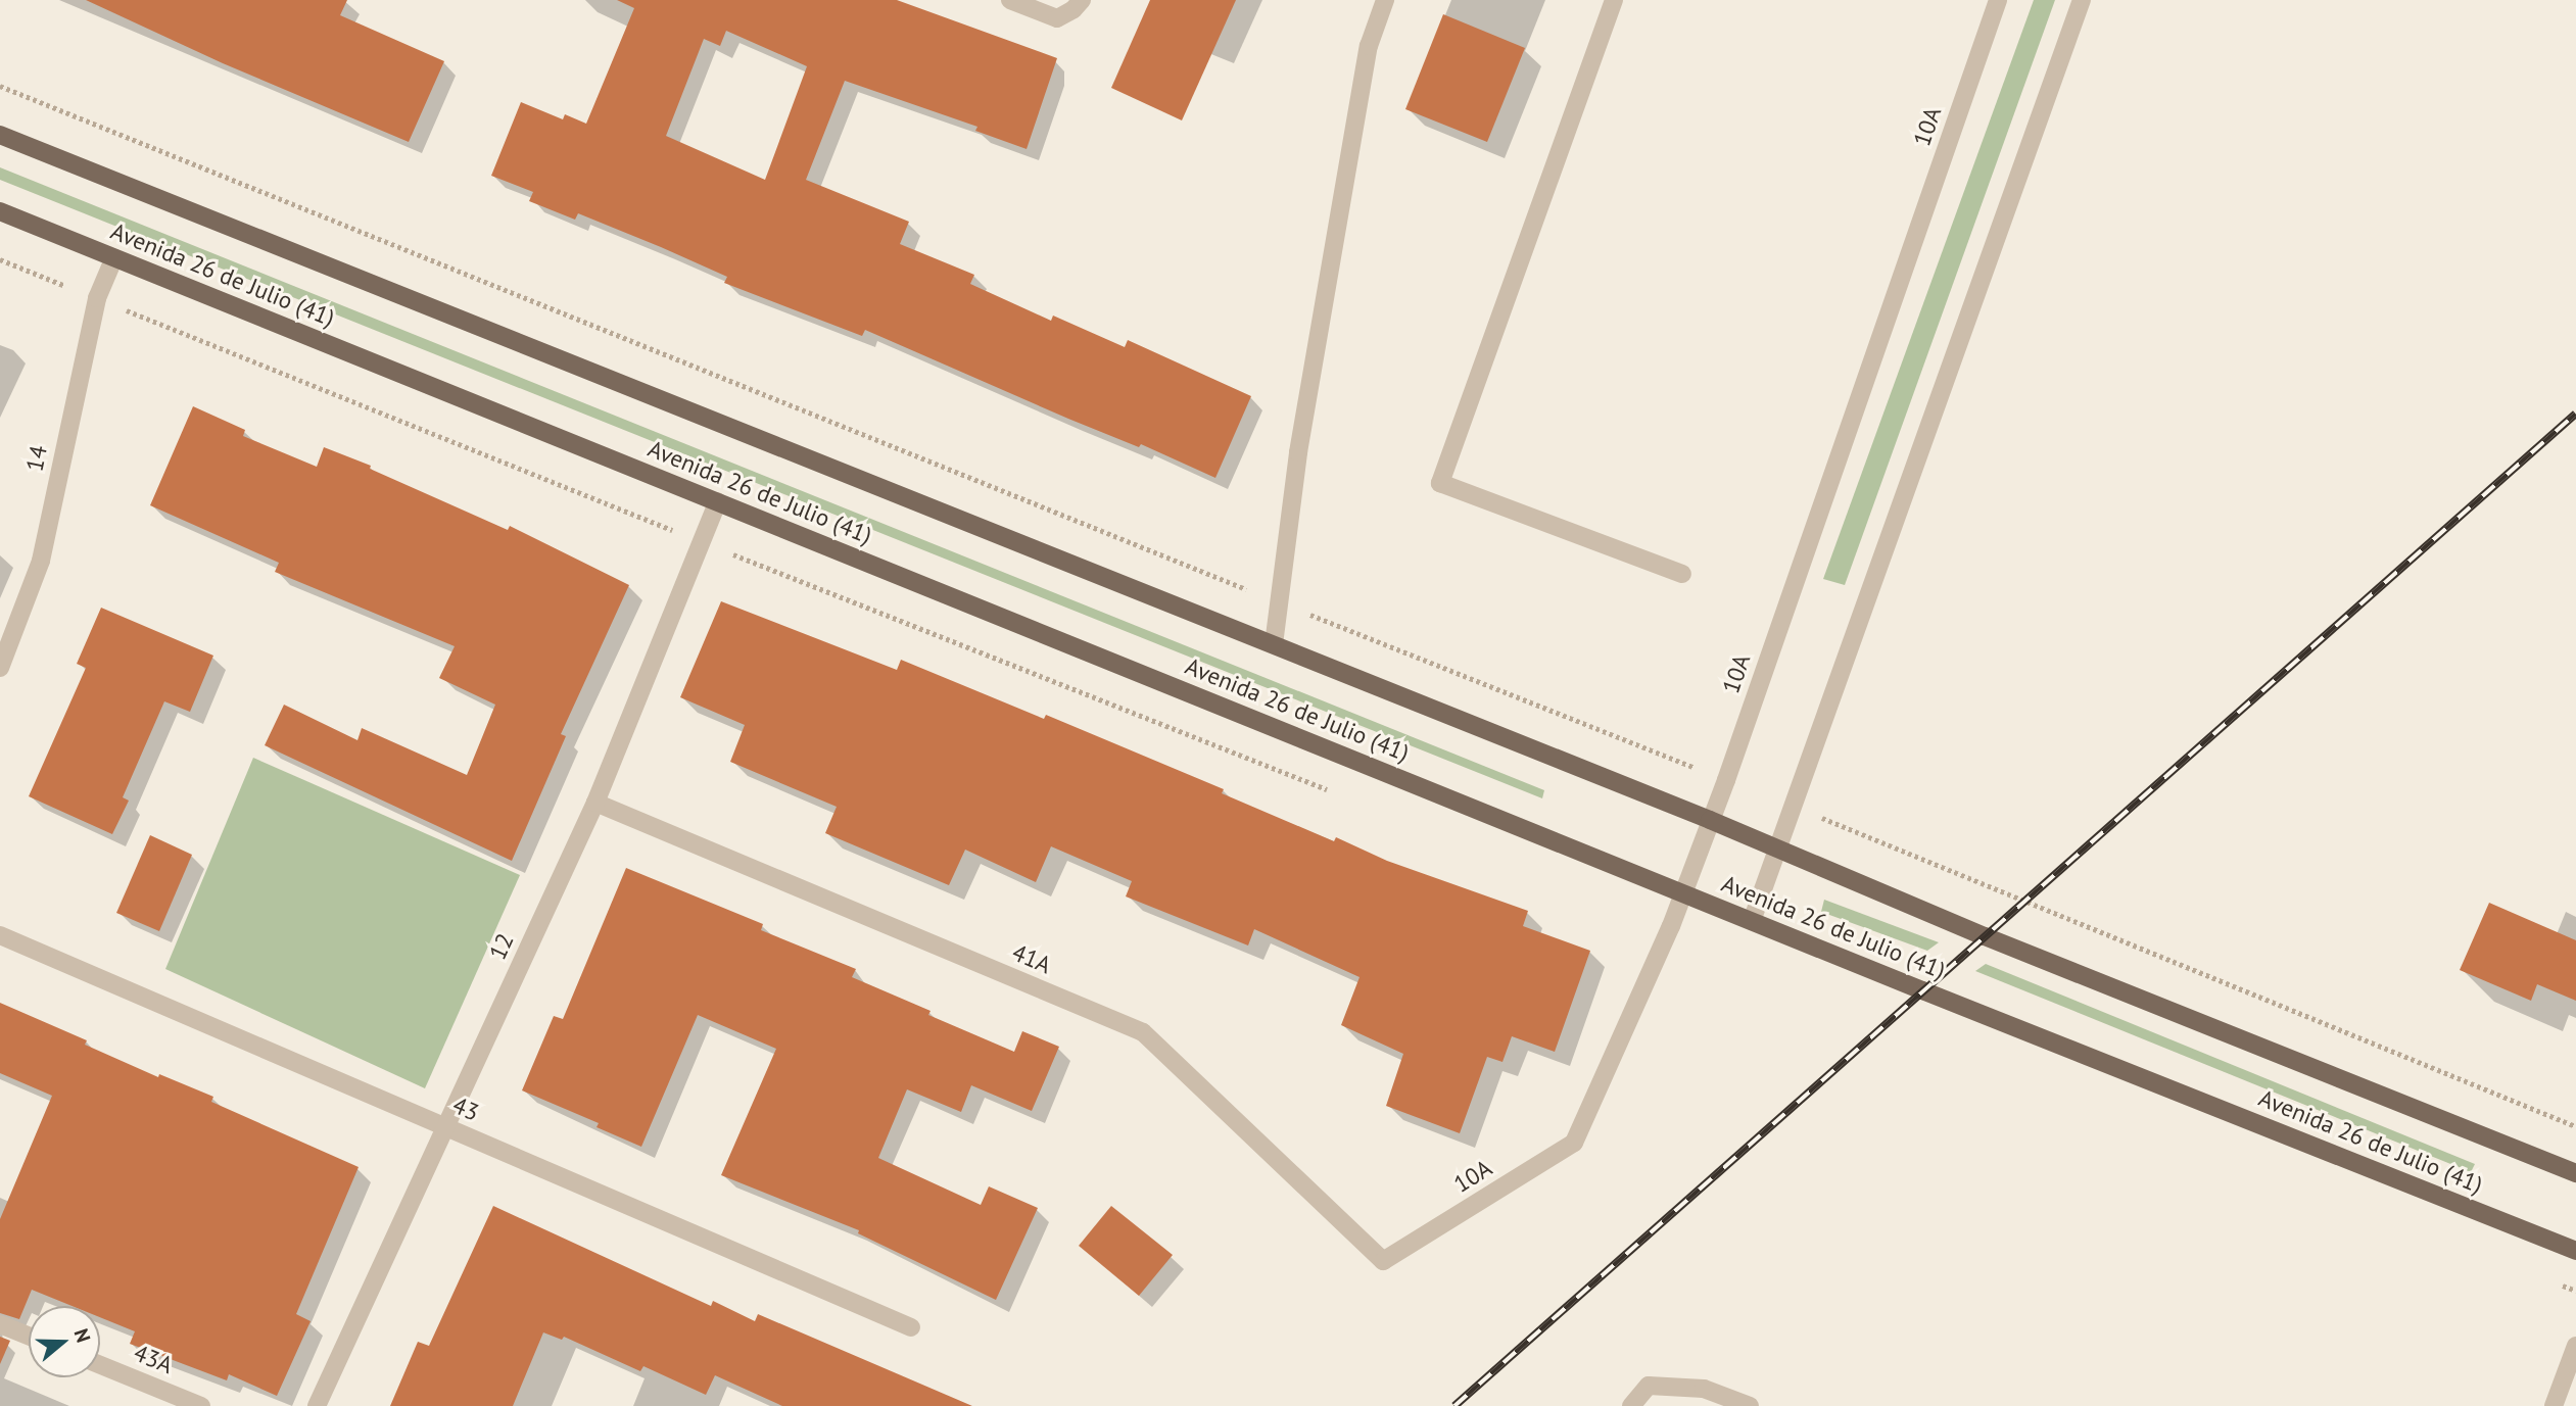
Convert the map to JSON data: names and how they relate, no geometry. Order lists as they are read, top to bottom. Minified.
{"streets":{"main road":["Avenida 26 de Julio (41)"],"street":["10A","14","12","41A","43","43A"]},"crossings":[["10A","Avenida 26 de Julio (41)"],["10A","41A"],["Avenida 26 de Julio (41)","14"],["Avenida 26 de Julio (41)","12"],["12","41A"],["12","43"]],"north":"right"}
